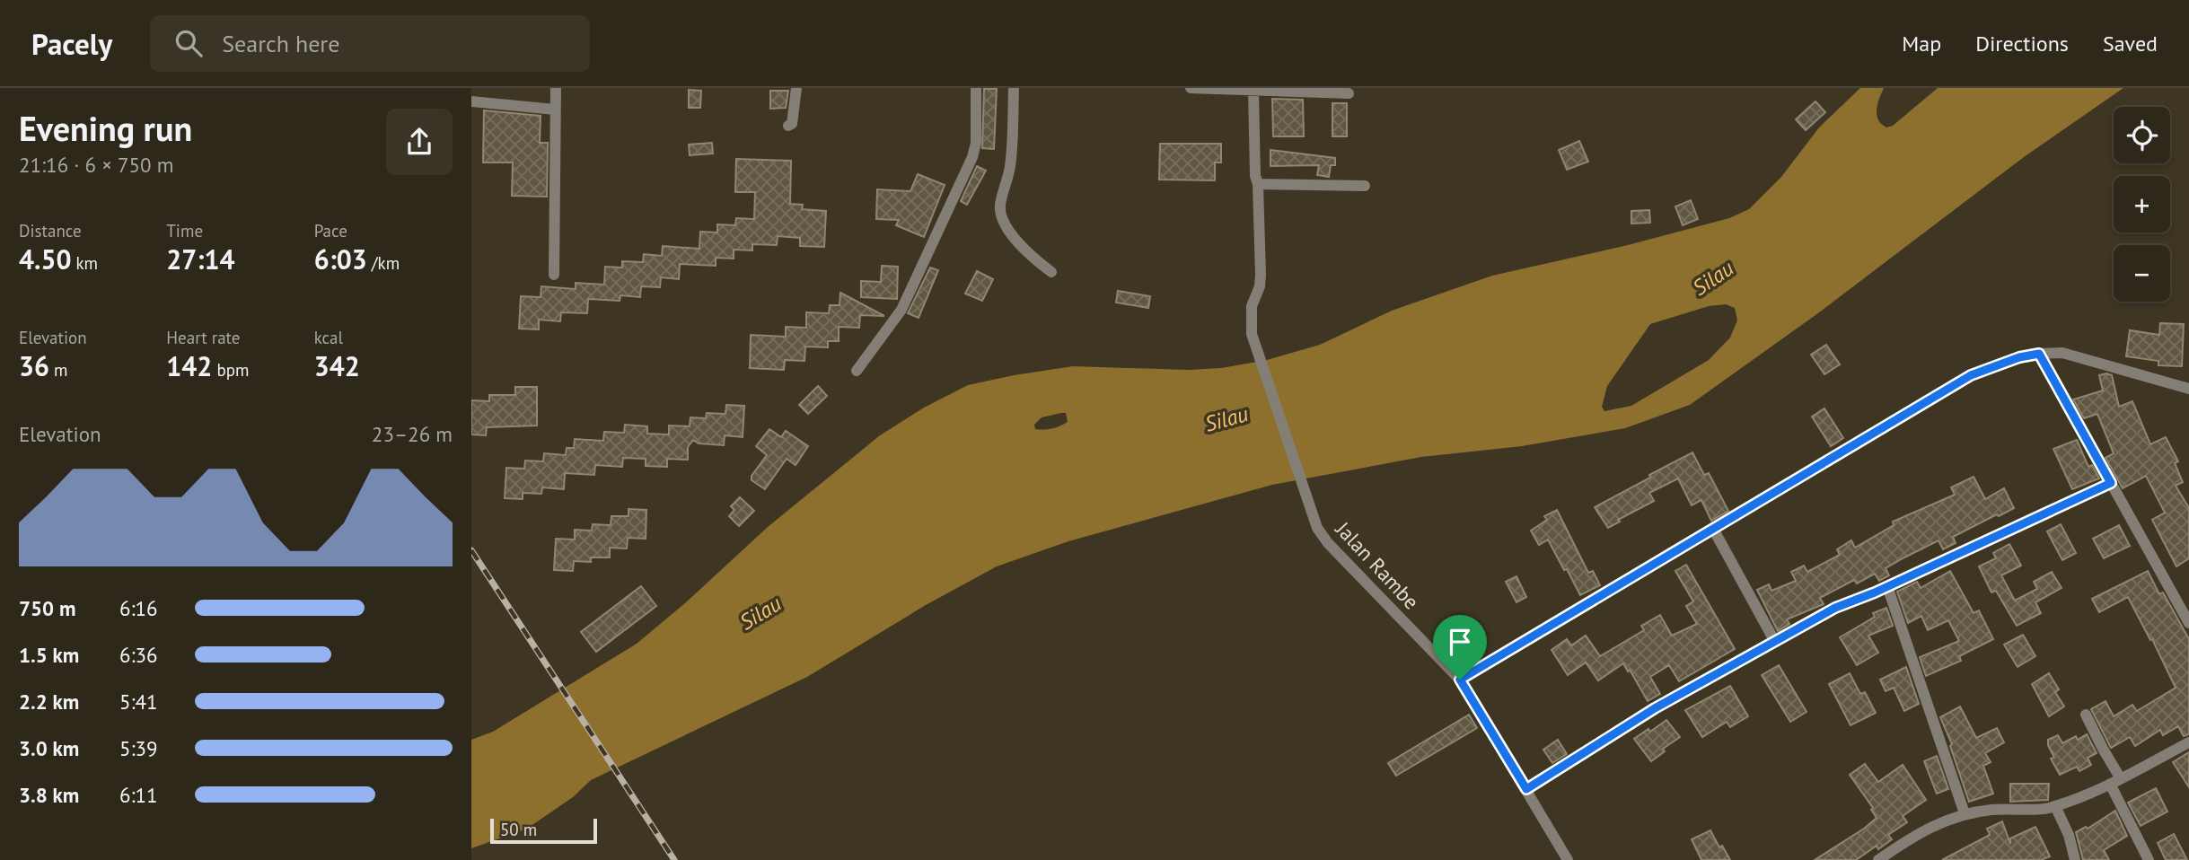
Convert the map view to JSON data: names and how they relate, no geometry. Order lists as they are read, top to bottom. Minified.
{"streets":{"street":["Jalan Rambe"]},"water":["Silau"],"scale_bar":"50 m","page":{"header":"Pacely","search":"Search here","nav":["Map","Directions","Saved"],"heading":["Evening run","21:16 · 6 × 750 m"],"map_buttons":["+","−"],"stats":[["Distance","4.50 km"],["Time","27:14"],["Pace","6:03 /km"],["Elevation","36 m"],["Heart rate","142 bpm"],["kcal","342"]],"chart":["Elevation","23–26 m"],"list":[{"name":"750 m","note":"6:16"},{"name":"1.5 km","note":"6:36"},{"name":"2.2 km","note":"5:41"},{"name":"3.0 km","note":"5:39"},{"name":"3.8 km","note":"6:11"}],"scale":"50 m"}}
